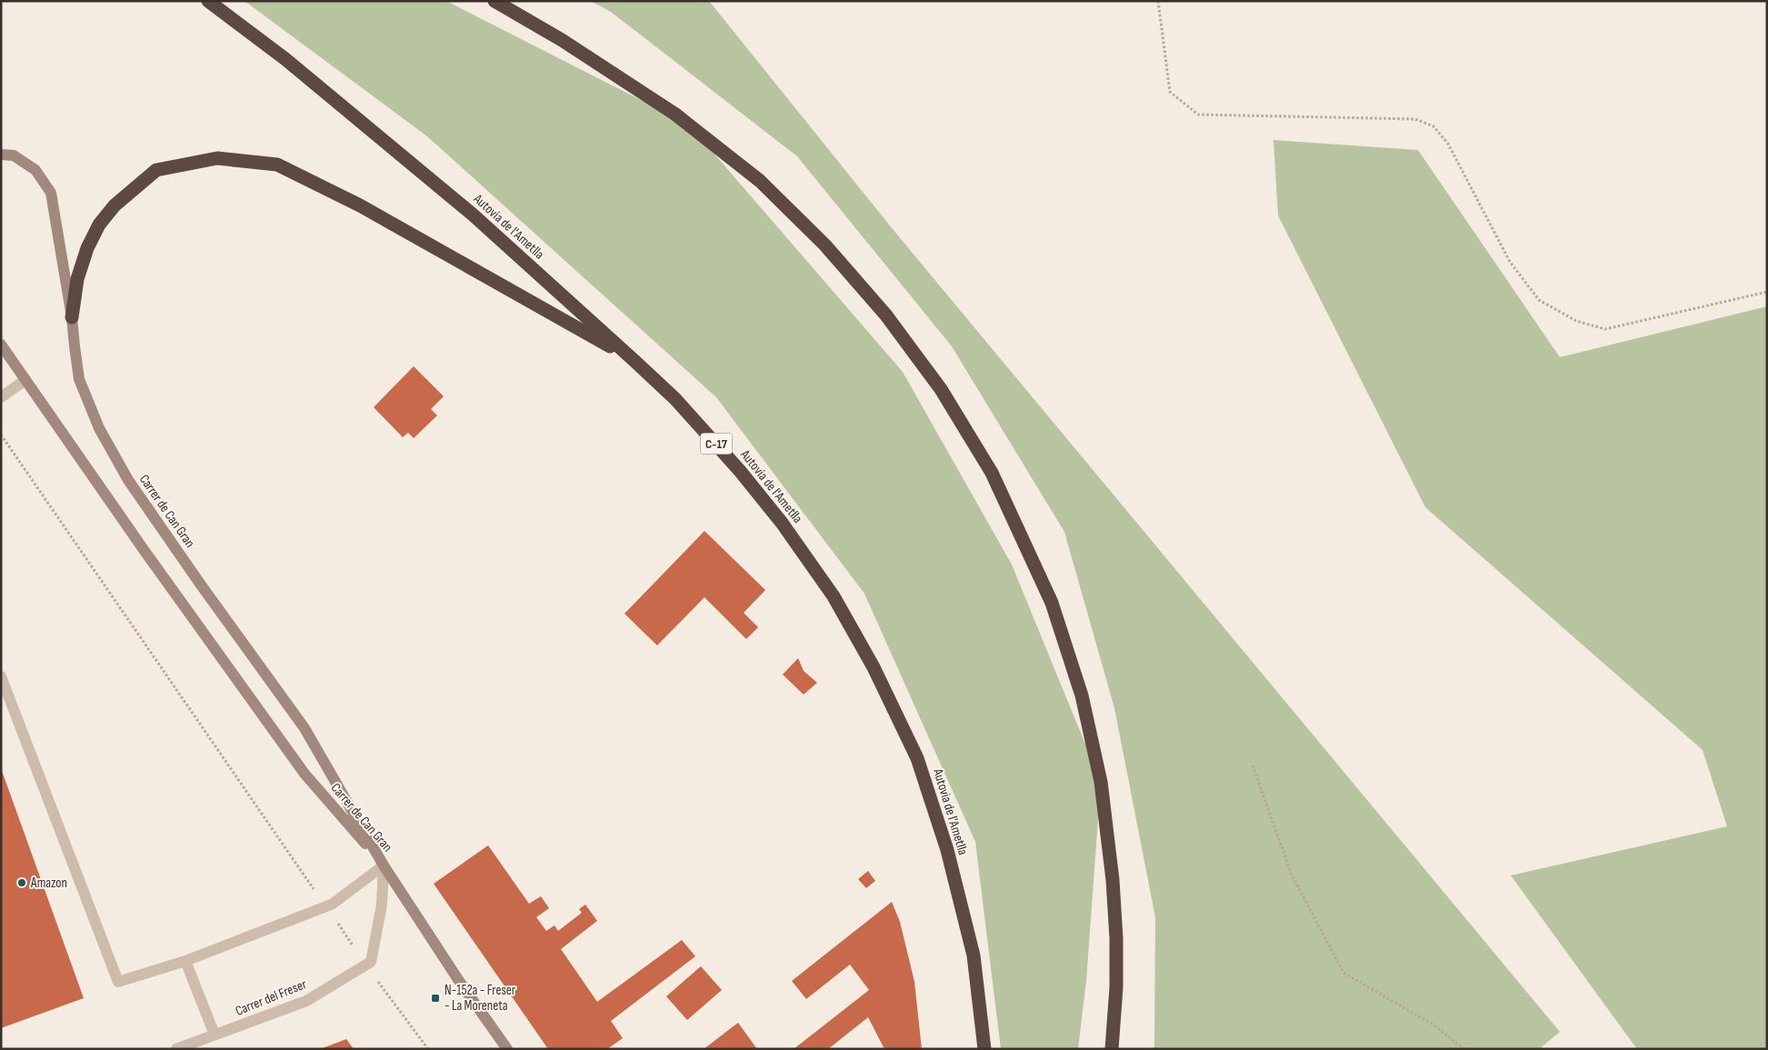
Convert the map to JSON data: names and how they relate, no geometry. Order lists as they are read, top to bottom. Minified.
{"streets":{"highway":["Autovia de l'Ametlla","C-17"],"main road":["Carrer de Can Gran"],"street":["Carrer del Freser"]},"crossings":[["Carrer de Can Gran","Carrer del Freser"]],"places":{"other":["Amazon"],"transit":["N-152a - Freser - La Moreneta"]}}
